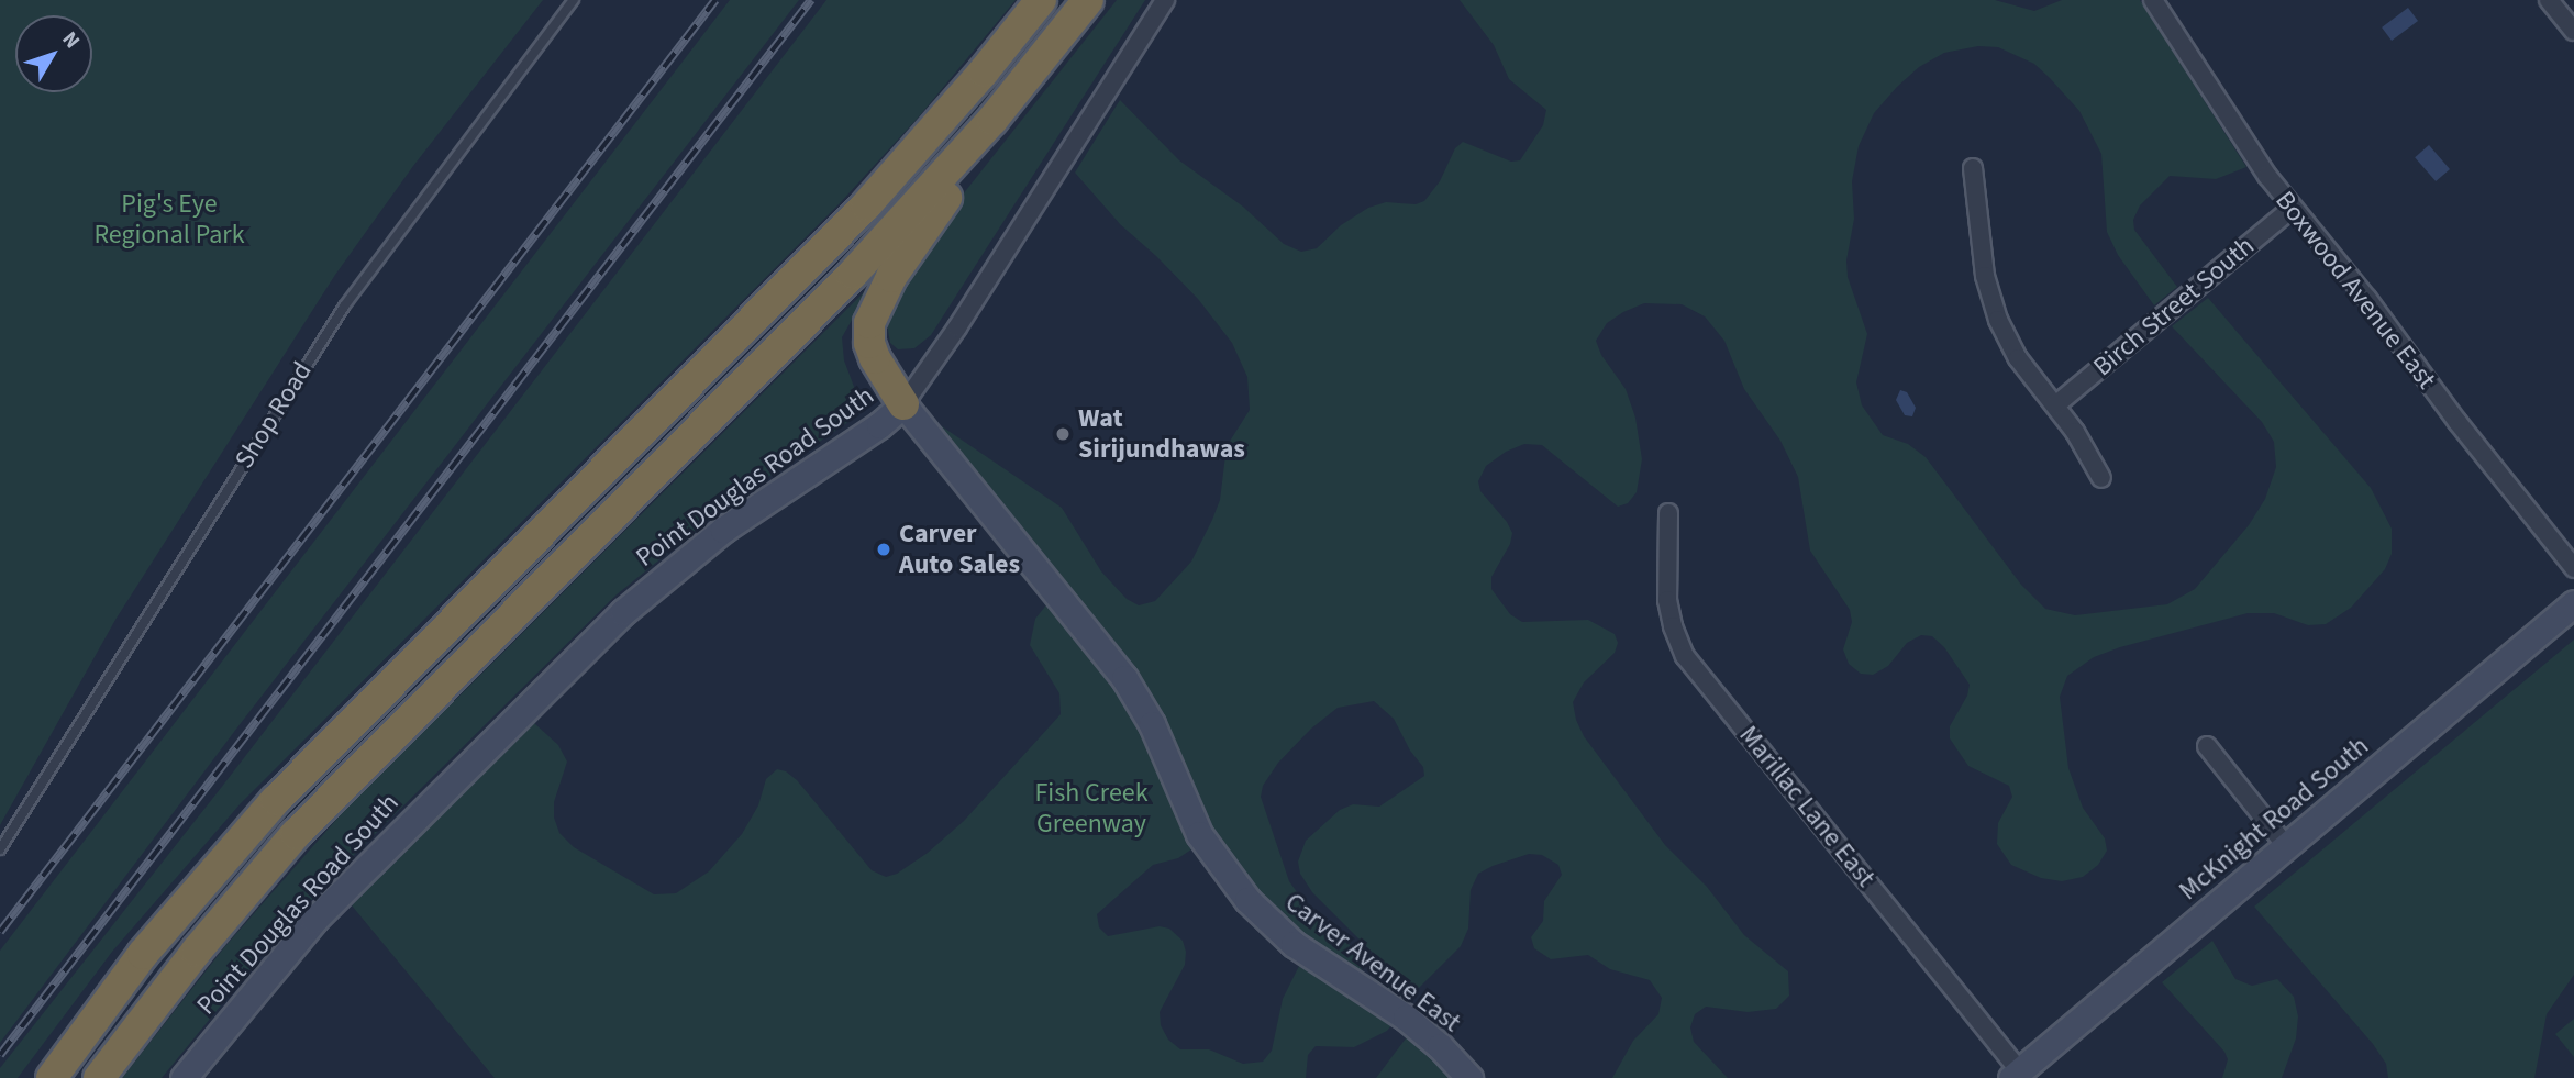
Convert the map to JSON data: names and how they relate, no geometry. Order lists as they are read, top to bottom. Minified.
{"streets":{"street":["Boxwood Avenue East","Birch Street South","Point Douglas Road South","Marillac Lane East","McKnight Road South","Carver Avenue East"],"lane":["Shop Road"]},"crossings":[["Boxwood Avenue East","Birch Street South"],["Point Douglas Road South","Carver Avenue East"],["Marillac Lane East","McKnight Road South"]],"parks":["Pig's Eye Regional Park","Fish Creek Greenway"],"places":["Wat Sirijundhawas","Carver Auto Sales"],"north":"top right"}
